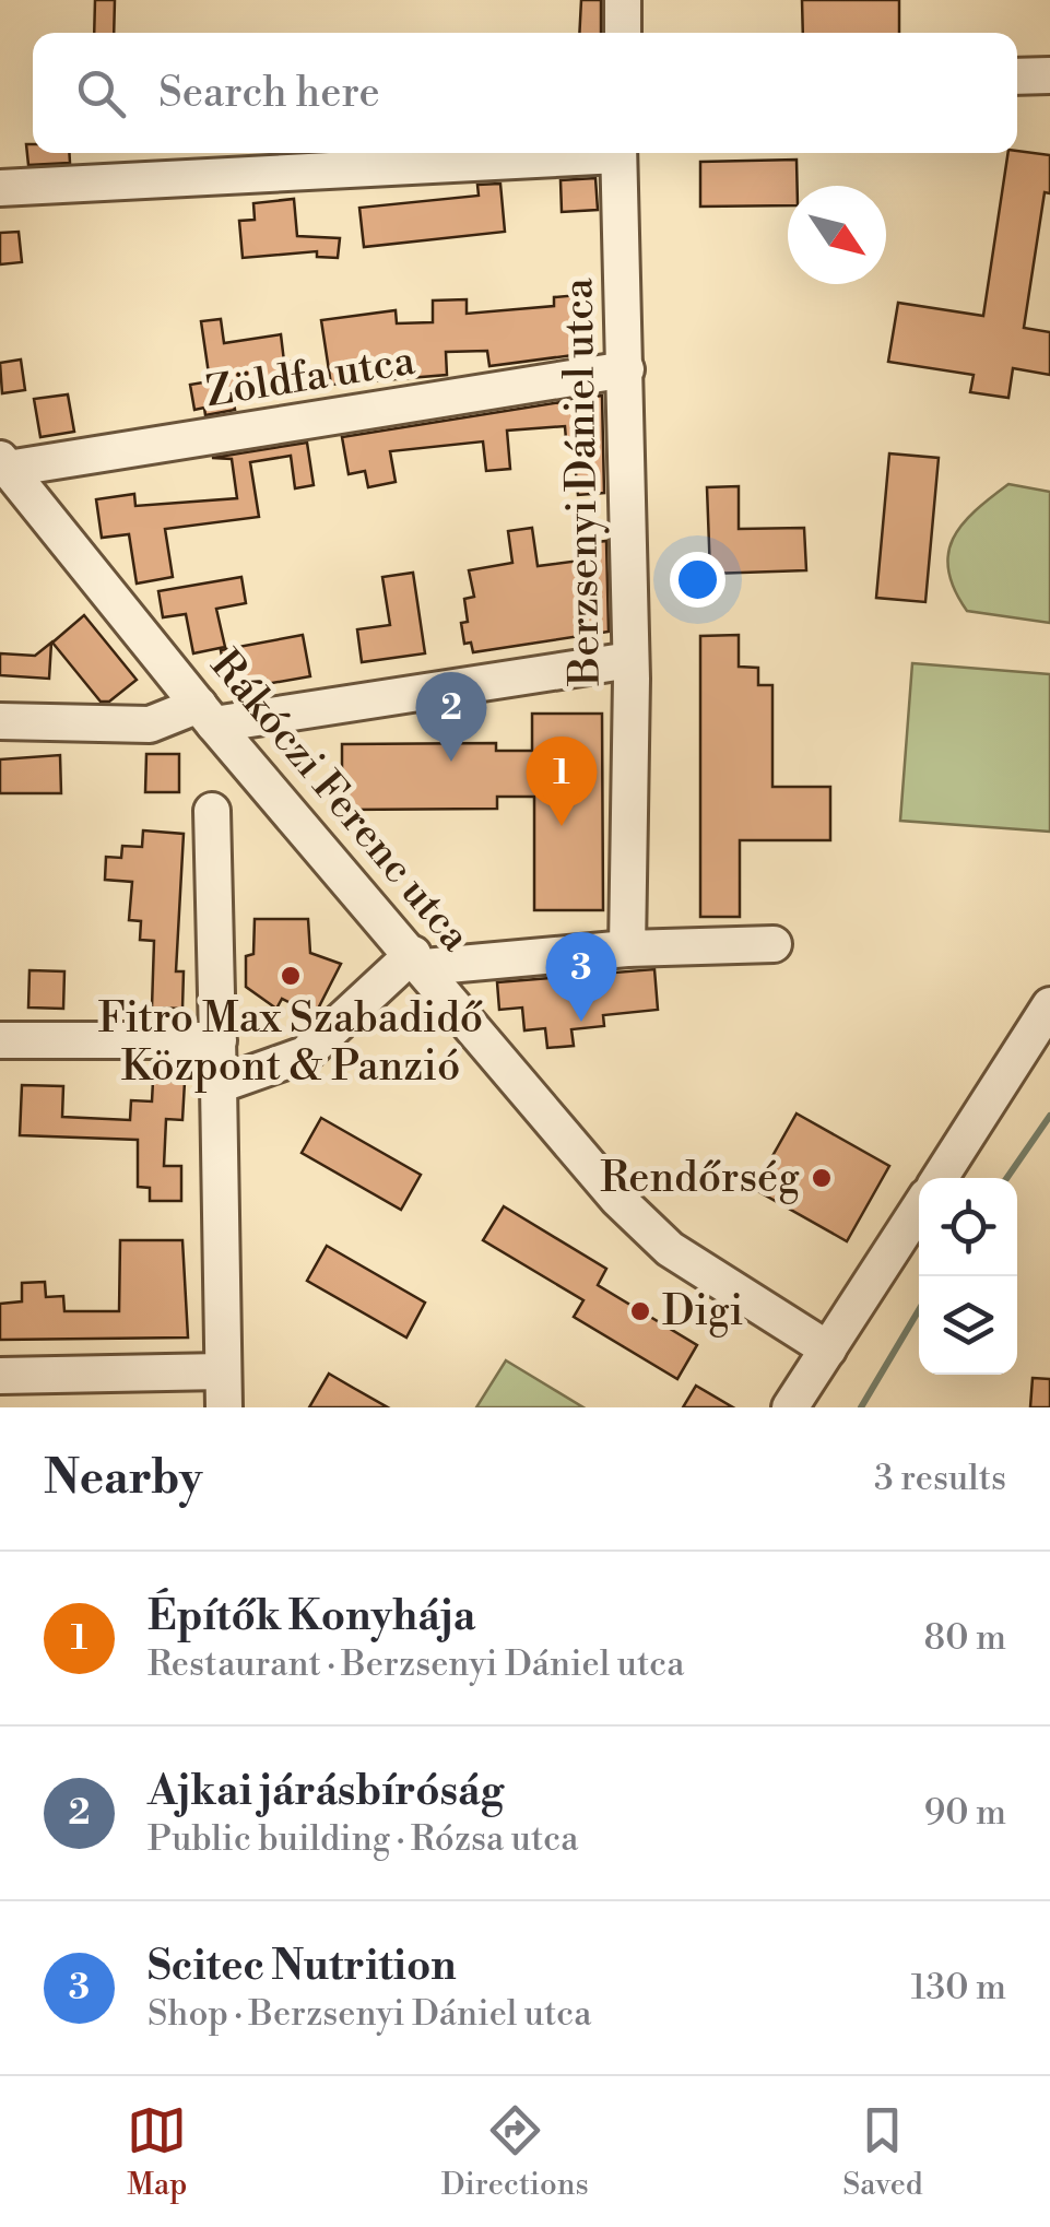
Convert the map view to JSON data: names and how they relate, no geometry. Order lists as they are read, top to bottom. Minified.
{"streets":{"street":["Zöldfa utca","Berzsenyi Dániel utca","Rákóczi Ferenc utca"]},"crossings":[["Zöldfa utca","Berzsenyi Dániel utca"],["Zöldfa utca","Rákóczi Ferenc utca"]],"places":["Fitro Max Szabadidő Központ & Panzió","Rendőrség","Digi"],"north":"bottom right","page":{"search":"Search here","pins":["2","1","3"],"heading":["Nearby","3 results"],"list":[{"mark":"1","name":"Építők Konyhája","note":"Restaurant · Berzsenyi Dániel utca","value":"80 m"},{"mark":"2","name":"Ajkai járásbíróság","note":"Public building · Rózsa utca","value":"90 m"},{"mark":"3","name":"Scitec Nutrition","note":"Shop · Berzsenyi Dániel utca","value":"130 m"}],"nav":["Map","Directions","Saved"]}}
